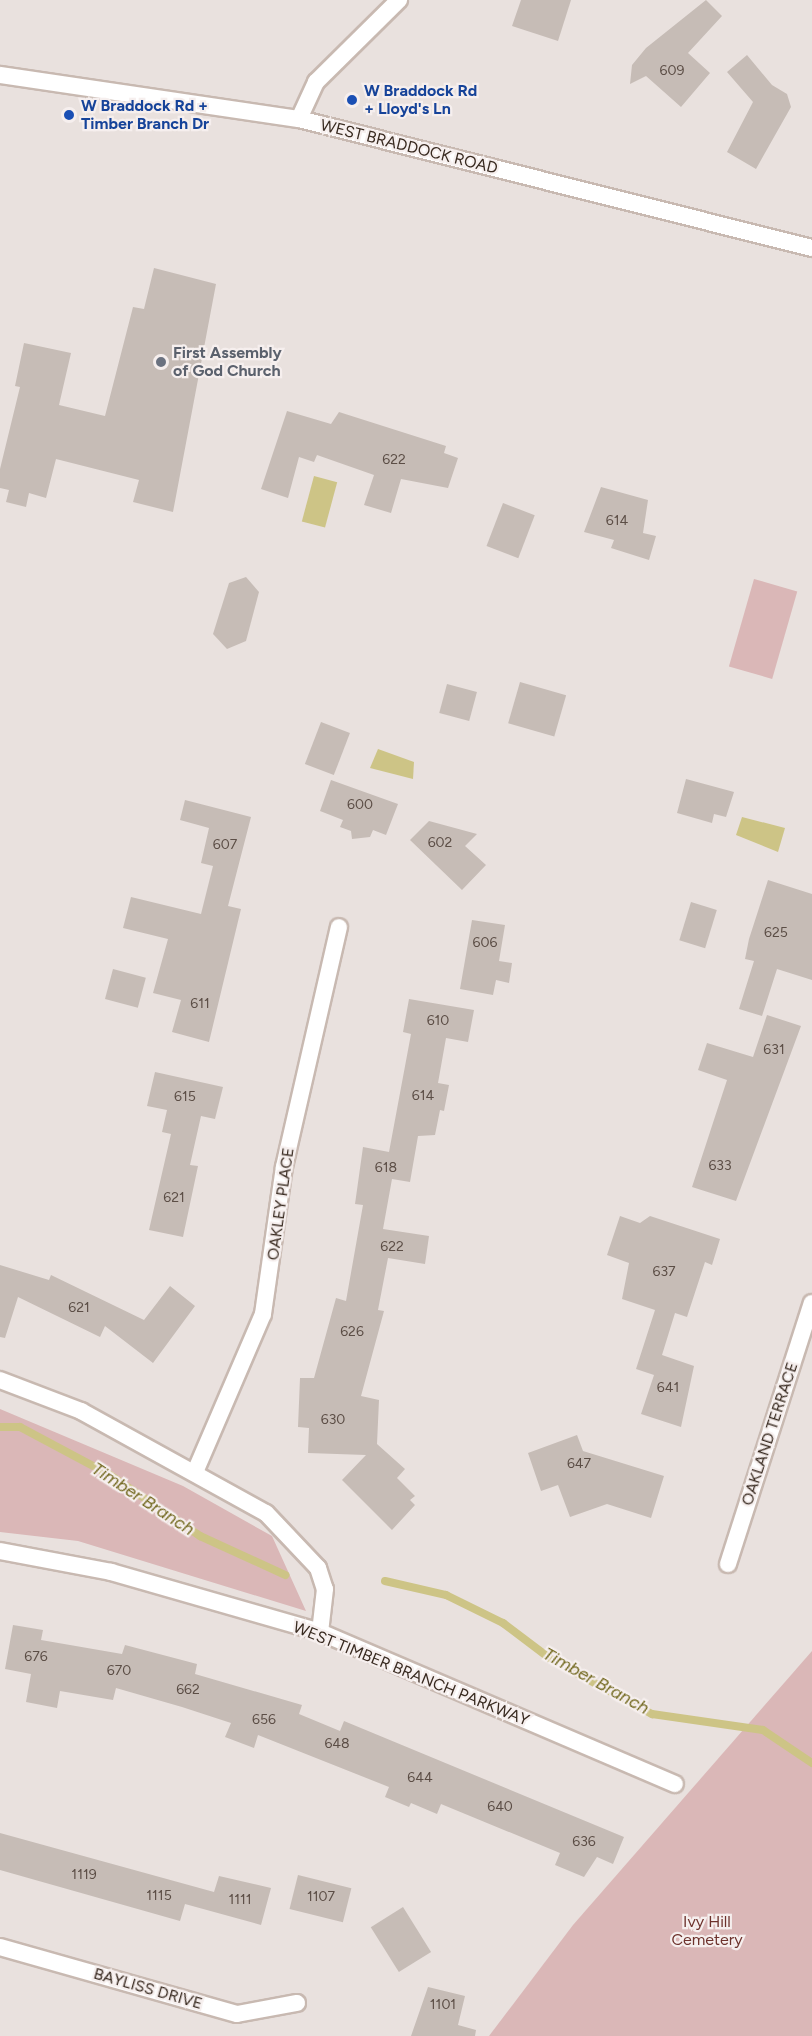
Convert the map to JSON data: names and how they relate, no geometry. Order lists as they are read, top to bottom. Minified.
{"streets":{"street":["WEST BRADDOCK ROAD","OAKLEY PLACE","OAKLAND TERRACE","WEST TIMBER BRANCH PARKWAY","BAYLISS DRIVE"]},"water":["Timber Branch"],"parks":["Ivy Hill Cemetery"],"places":["W Braddock Rd + Lloyd's Ln","W Braddock Rd + Timber Branch Dr","First Assembly of God Church"],"house_numbers":["609","622","614","600","602","607","625","606","611","610","631","614","615","633","618","621","622","637","621","626","641","630","647","676","670","662","656","648","644","640","636","1119","1115","1107","1111","1101"]}
